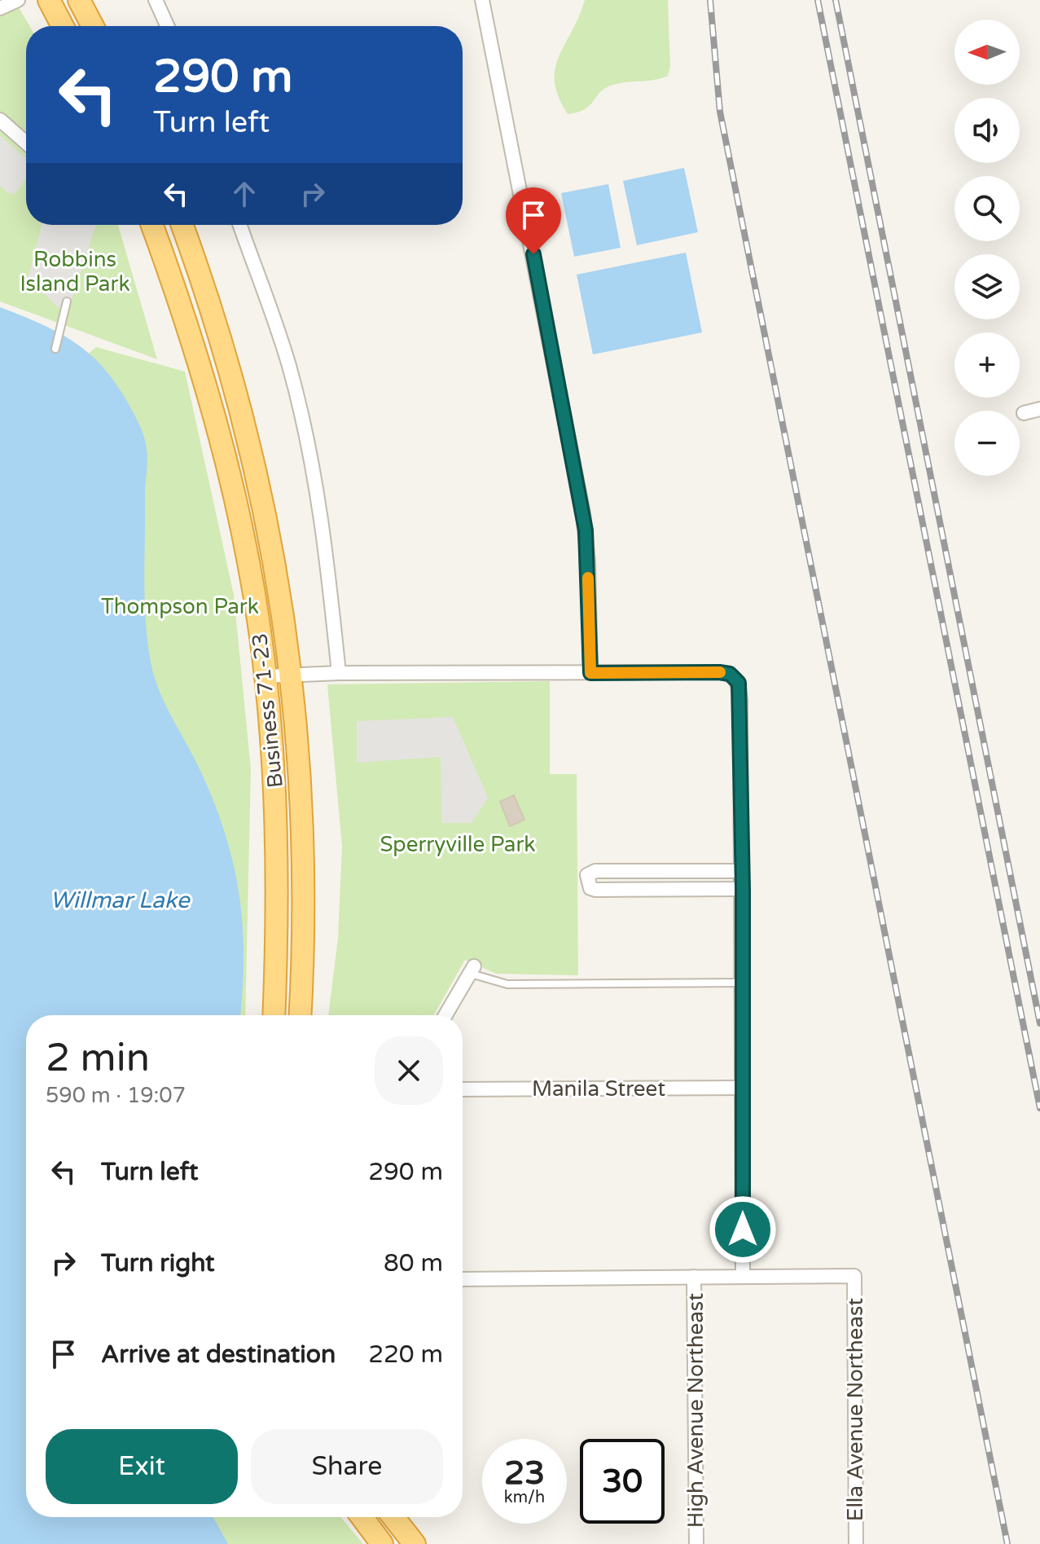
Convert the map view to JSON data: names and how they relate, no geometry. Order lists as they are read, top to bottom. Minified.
{"streets":{"highway":["Business 71-23"],"street":["Manila Street","Ella Avenue Northeast","High Avenue Northeast"]},"water":["Willmar Lake"],"parks":["Robbins Island Park","Thompson Park","Sperryville Park"],"north":"left","page":{"map_buttons":["+","−"],"turn":["290 m","Turn left"],"heading":["2 min","590 m · 19:07"],"list":[{"name":"Turn left","value":"290 m"},{"name":"Turn right","value":"80 m"},{"name":"Arrive at destination","value":"220 m"}],"buttons":["Exit","Share"],"speed":"23 km/h","limit":"30"}}
